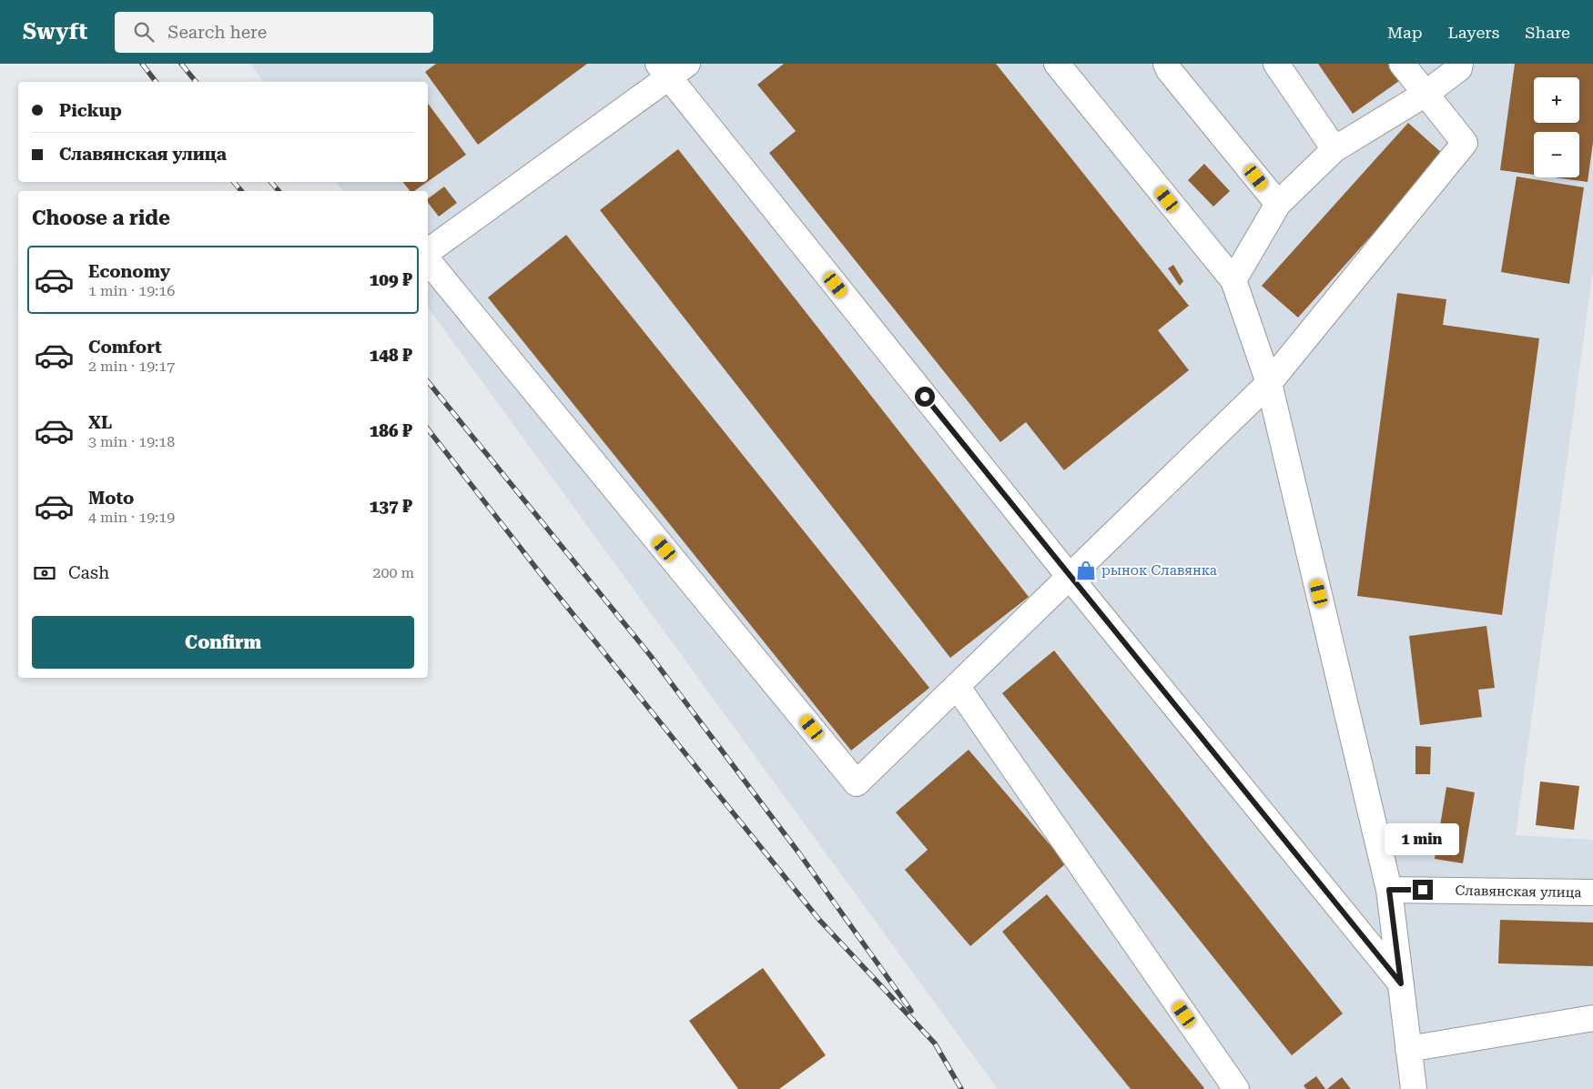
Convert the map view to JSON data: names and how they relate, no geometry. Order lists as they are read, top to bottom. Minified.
{"streets":{"street":["Славянская улица"]},"places":{"shop":["рынок Славянка"]},"page":{"header":"Swyft","search":"Search here","nav":["Map","Layers","Share"],"map_buttons":["+","−"],"banner":["Pickup","Славянская улица"],"heading":"Choose a ride","list":[{"name":"Economy","note":"1 min · 19:16","value":"109 ₽"},{"name":"Comfort","note":"2 min · 19:17","value":"148 ₽"},{"name":"XL","note":"3 min · 19:18","value":"186 ₽"},{"name":"Moto","note":"4 min · 19:19","value":"137 ₽"}],"pay":["Cash","200 m"],"buttons":"Confirm","bubble":"1 min"}}
